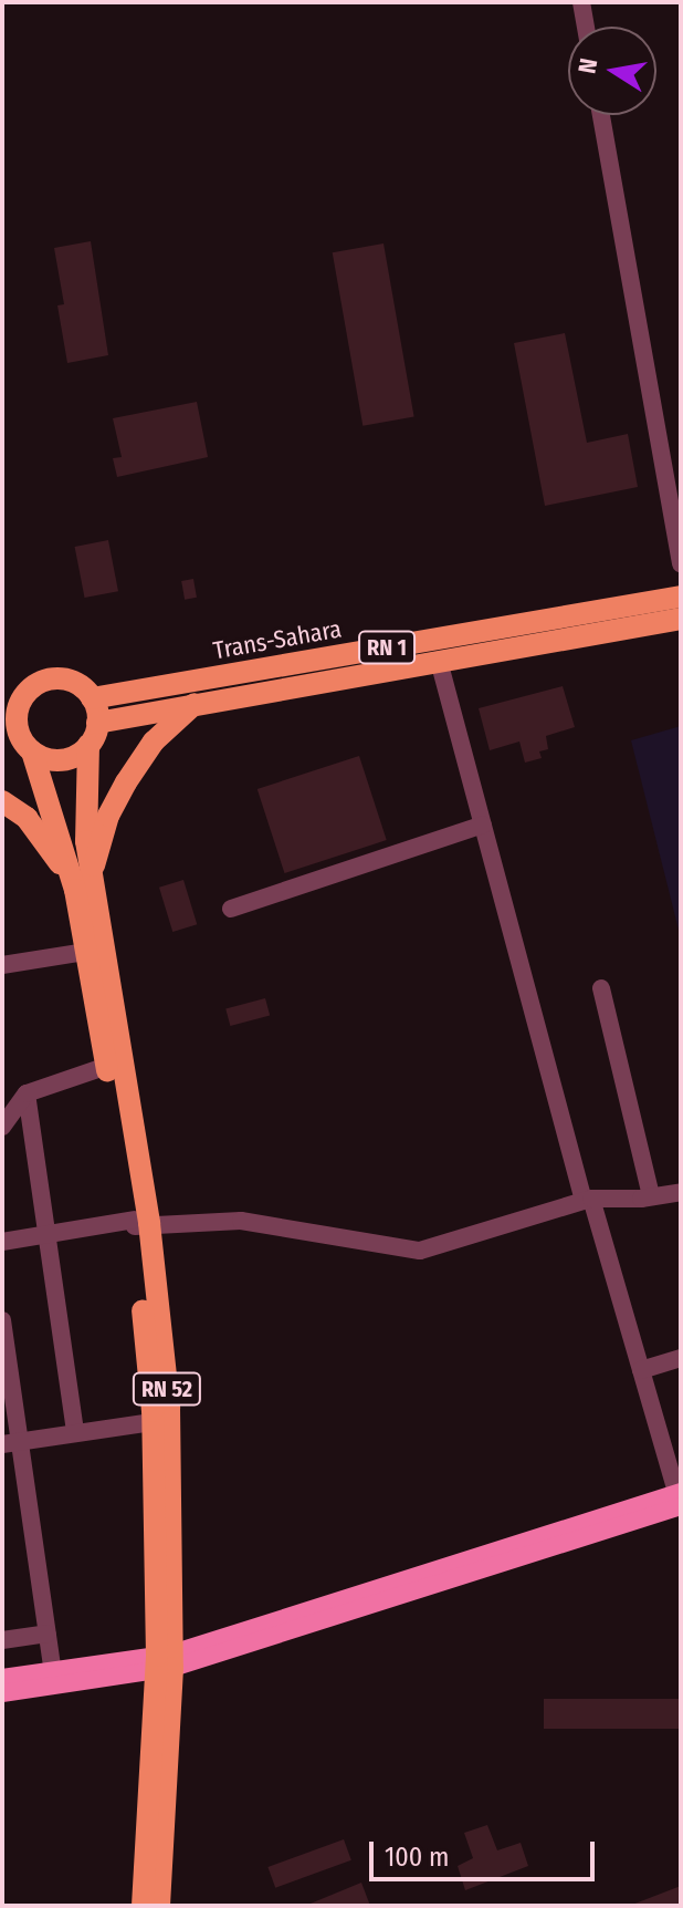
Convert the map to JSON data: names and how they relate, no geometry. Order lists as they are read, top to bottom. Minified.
{"streets":{"main road":["Trans-Sahara","RN 1","RN 52"]},"scale_bar":"100 m","north":"left"}
